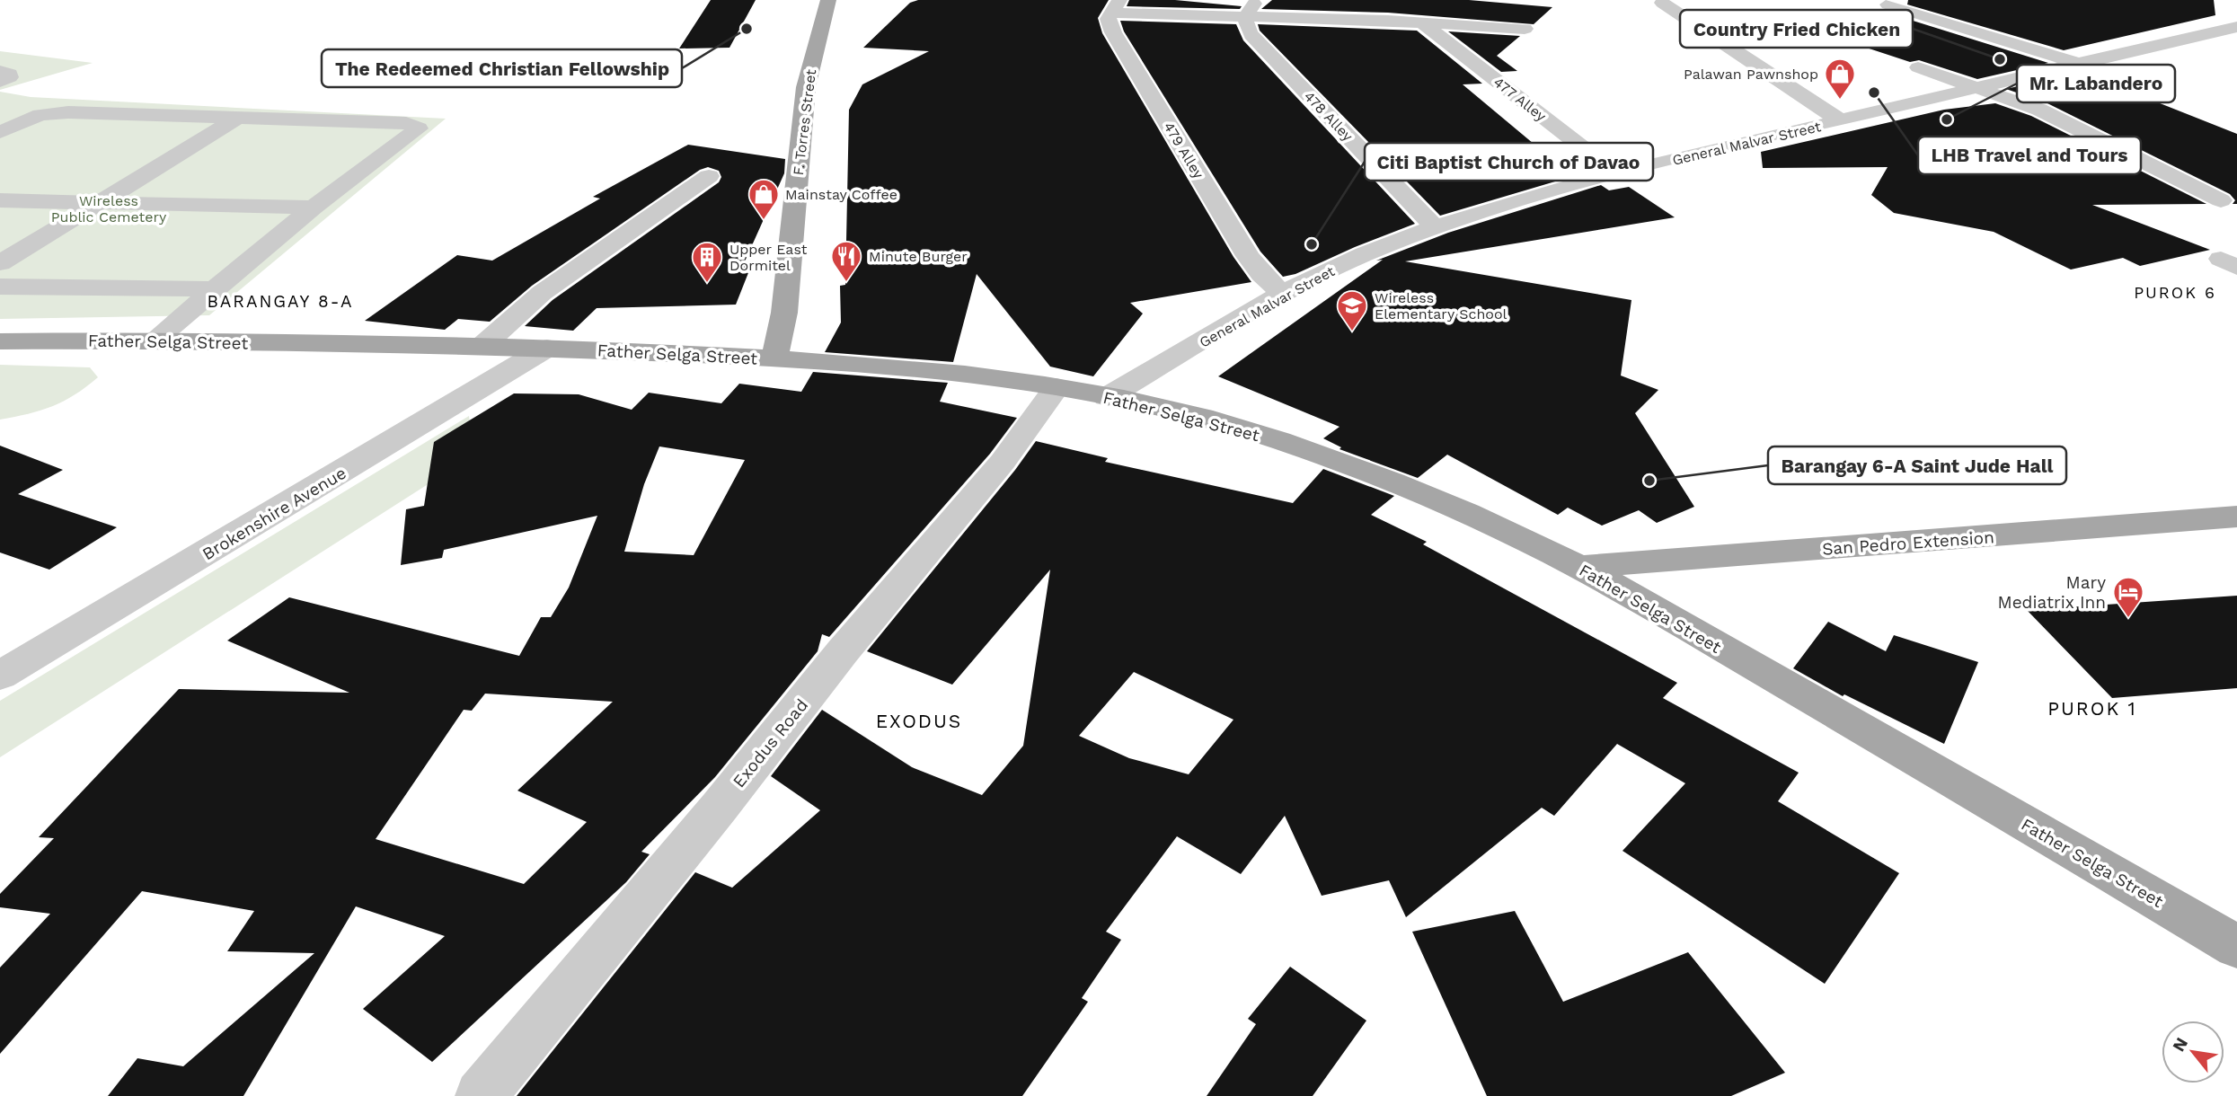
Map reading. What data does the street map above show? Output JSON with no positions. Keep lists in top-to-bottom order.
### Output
{
  "streets": {
    "main road": ["F. Torres Street", "Father Selga Street", "San Pedro Extension"],
    "street": [
      "477 Alley",
      "478 Alley",
      "General Malvar Street",
      "479 Alley",
      "Brokenshire Avenue",
      "Exodus Road"
    ]
  },
  "crossings": [
    ["477 Alley", "General Malvar Street"],
    ["478 Alley", "General Malvar Street"],
    ["F. Torres Street", "Father Selga Street"],
    ["General Malvar Street", "479 Alley"],
    ["General Malvar Street", "Father Selga Street"],
    ["Father Selga Street", "Brokenshire Avenue"],
    ["Father Selga Street", "San Pedro Extension"],
    ["Father Selga Street", "Exodus Road"]
  ],
  "districts": [
    "PUROK 6",
    "BARANGAY 8-A",
    "PUROK 1",
    "EXODUS"
  ],
  "parks": ["Wireless Public Cemetery"],
  "places": {
    "other": [
      "The Redeemed Christian Fellowship",
      "Country Fried Chicken",
      "LHB Travel and Tours",
      "Mr. Labandero",
      "Citi Baptist Church of Davao",
      "Barangay 6-A Saint Jude Hall"
    ],
    "shop": ["Palawan Pawnshop", "Mainstay Coffee"],
    "restaurant": ["Minute Burger"],
    "building": ["Upper East Dormitel"],
    "school or university": ["Wireless Elementary School"],
    "hotel": ["Mary Mediatrix Inn"]
  },
  "north": "top left"
}
